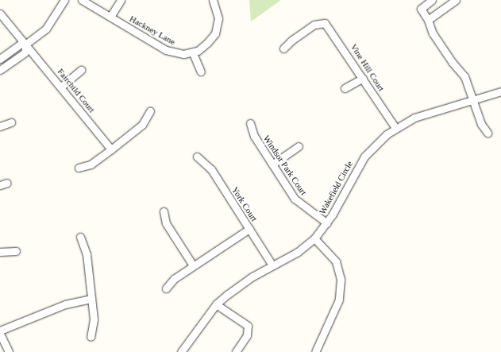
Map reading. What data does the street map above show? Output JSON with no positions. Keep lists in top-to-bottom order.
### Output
{
  "streets": {
    "street": [
      "Hackney Lane",
      "Vine Hill Court",
      "Fairchild Court",
      "Windsor Park Court",
      "Wakefield Circle",
      "York Court"
    ]
  },
  "crossings": [
    ["Vine Hill Court", "Wakefield Circle"],
    ["Windsor Park Court", "Wakefield Circle"],
    ["Wakefield Circle", "York Court"]
  ]
}
